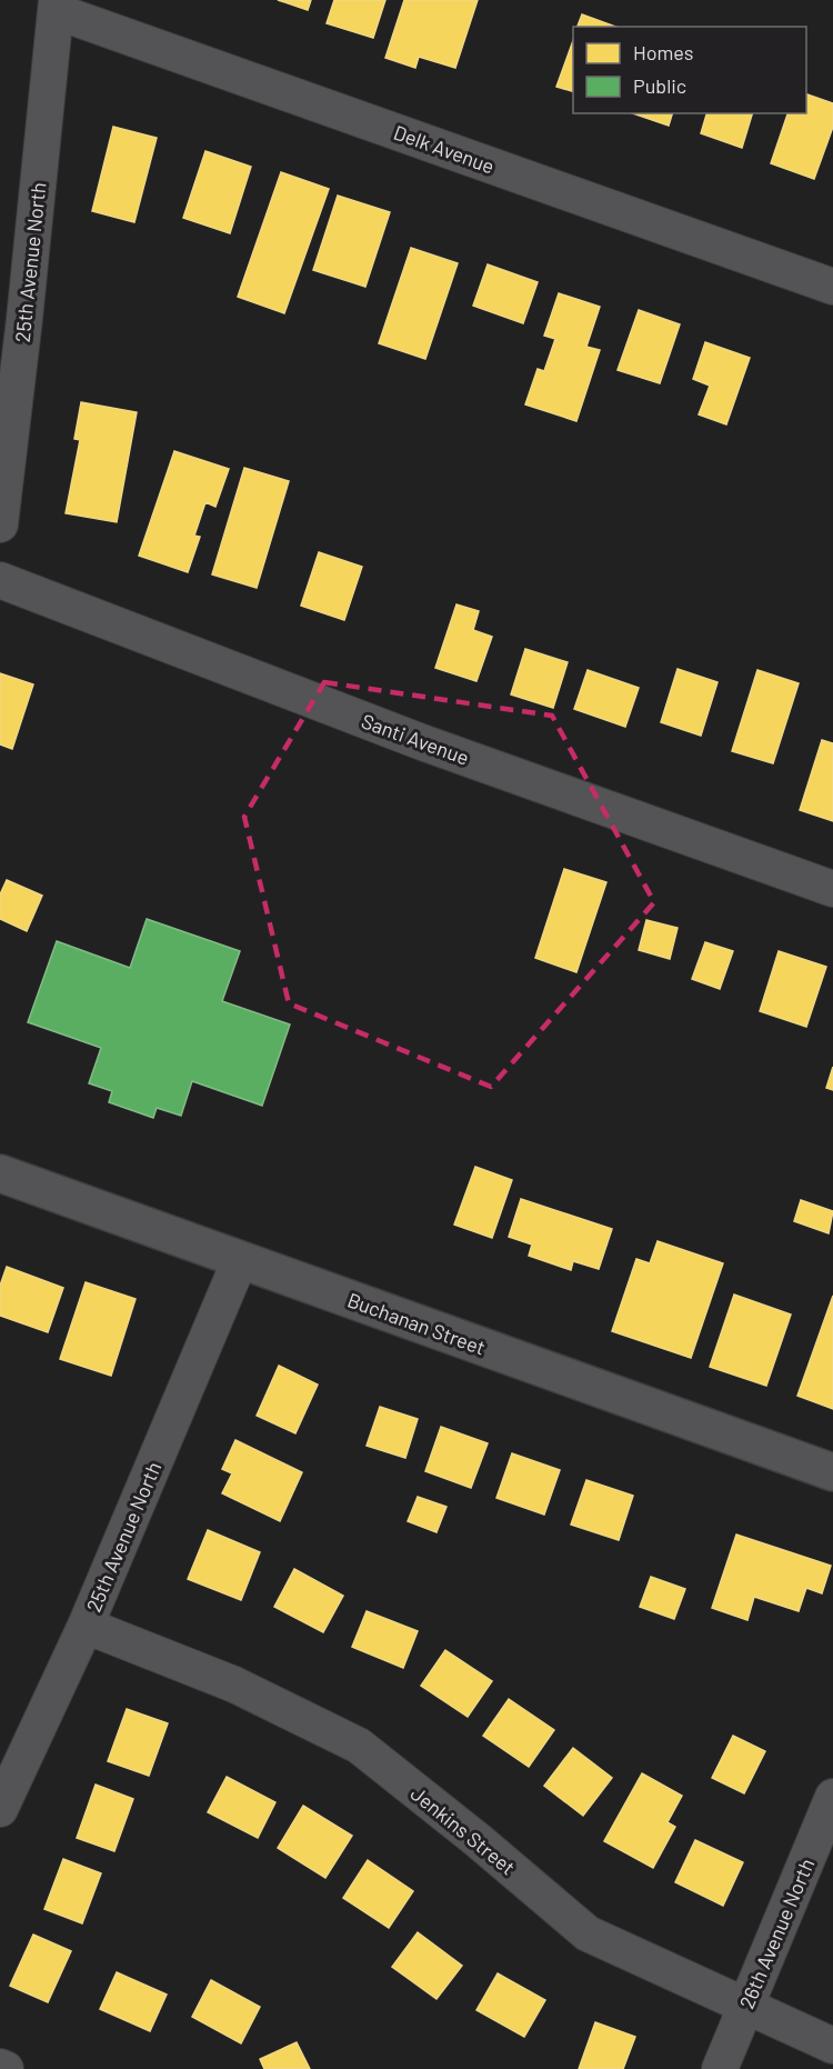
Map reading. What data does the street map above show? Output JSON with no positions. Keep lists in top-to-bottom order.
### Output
{
  "streets": {
    "street": [
      "Delk Avenue",
      "25th Avenue North",
      "Santi Avenue",
      "Buchanan Street",
      "Jenkins Street",
      "26th Avenue North"
    ]
  },
  "crossings": [
    ["Delk Avenue", "25th Avenue North"],
    ["25th Avenue North", "Buchanan Street"],
    ["25th Avenue North", "Jenkins Street"],
    ["Jenkins Street", "26th Avenue North"]
  ],
  "legend": ["Homes", "Public"]
}
